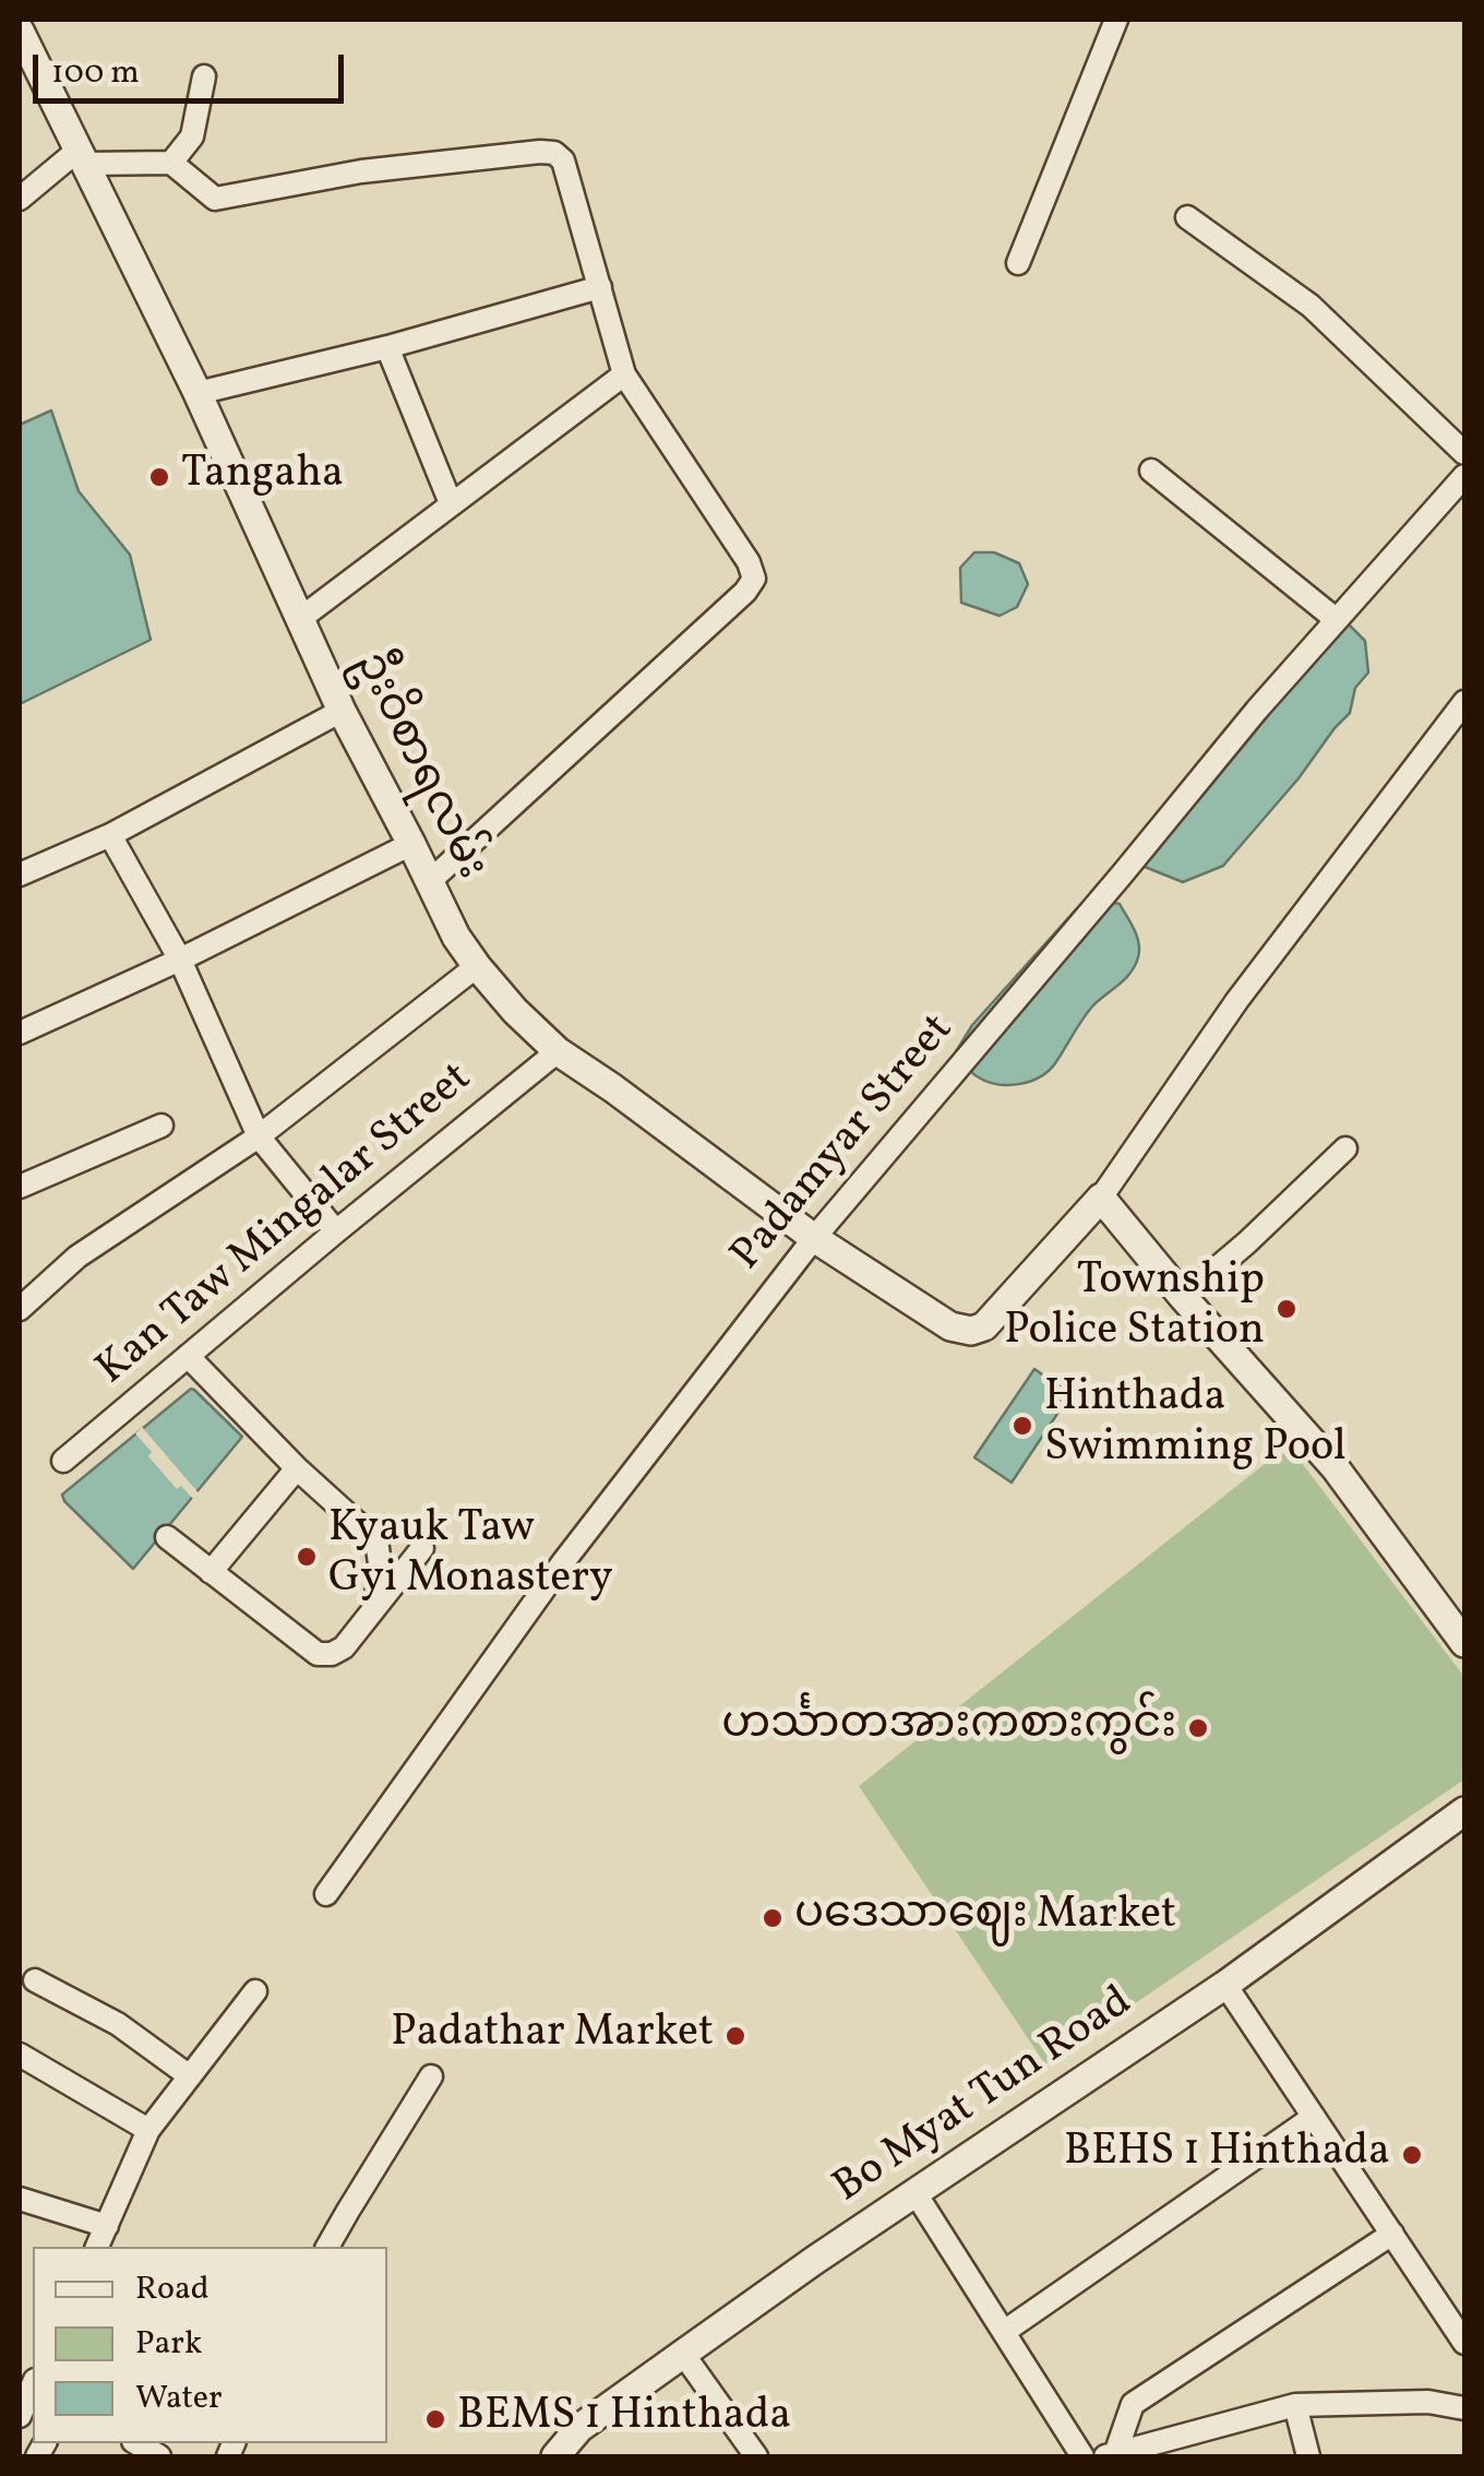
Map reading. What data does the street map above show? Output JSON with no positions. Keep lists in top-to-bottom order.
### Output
{
  "streets": {
    "street": [
      "ဦးဝိစာရလမ်း",
      "Padamyar Street",
      "Kan Taw Mingalar Street",
      "Bo Myat Tun Road"
    ]
  },
  "crossings": [
    ["ဦးဝိစာရလမ်း", "Padamyar Street"],
    ["ဦးဝိစာရလမ်း", "Kan Taw Mingalar Street"]
  ],
  "places": [
    "Tangaha",
    "Township Police Station",
    "Hinthada Swimming Pool",
    "Kyauk Taw Gyi Monastery",
    "ဟင်္သာတအားကစားကွင်း",
    "ပဒေသာဈေး Market",
    "Padathar Market",
    "BEHS 1 Hinthada",
    "BEMS 1 Hinthada"
  ],
  "legend": ["Road", "Park", "Water"],
  "scale_bar": "100 m"
}
